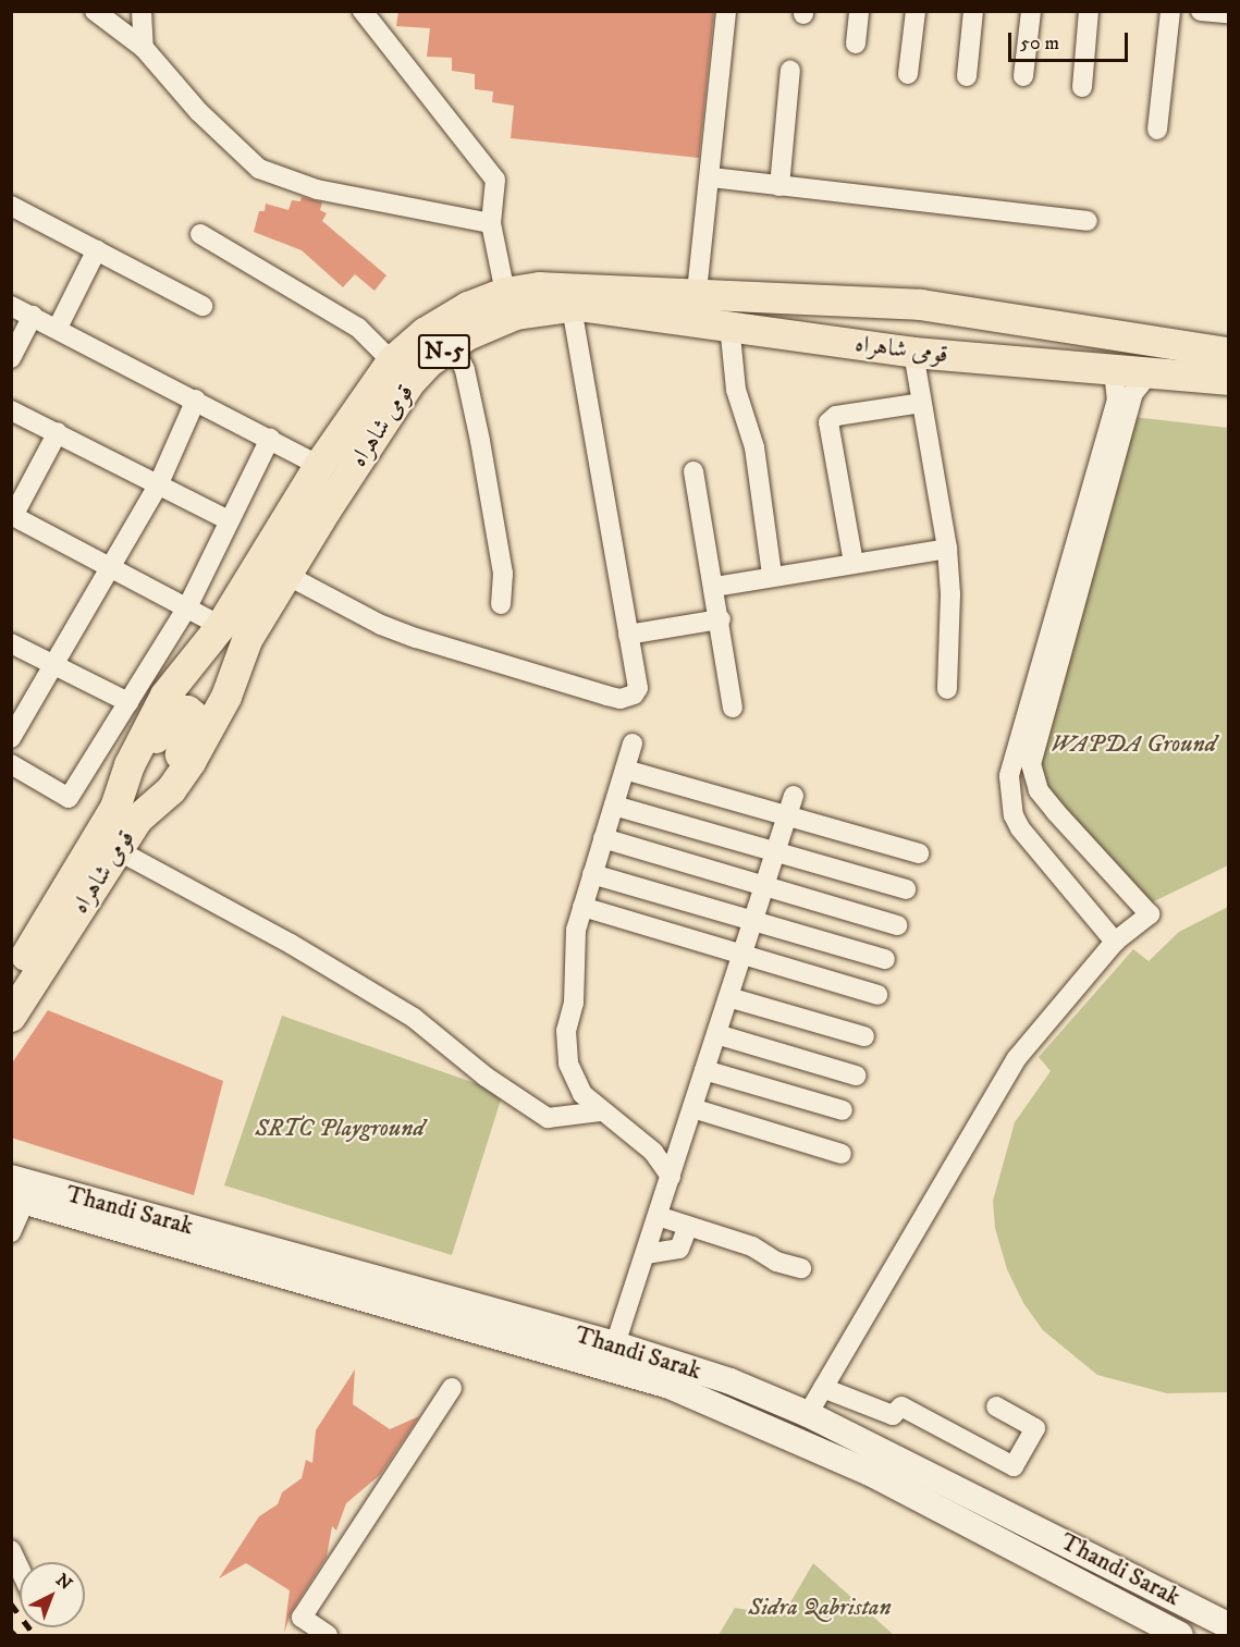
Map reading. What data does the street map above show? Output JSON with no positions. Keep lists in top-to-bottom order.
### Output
{
  "streets": {
    "highway": ["قومی شاہراہ", "N-5"],
    "main road": ["Thandi Sarak"]
  },
  "parks": ["WAPDA Ground", "SRTC Playground", "Sidra Qabristan"],
  "scale_bar": "50 m",
  "north": "top right"
}
